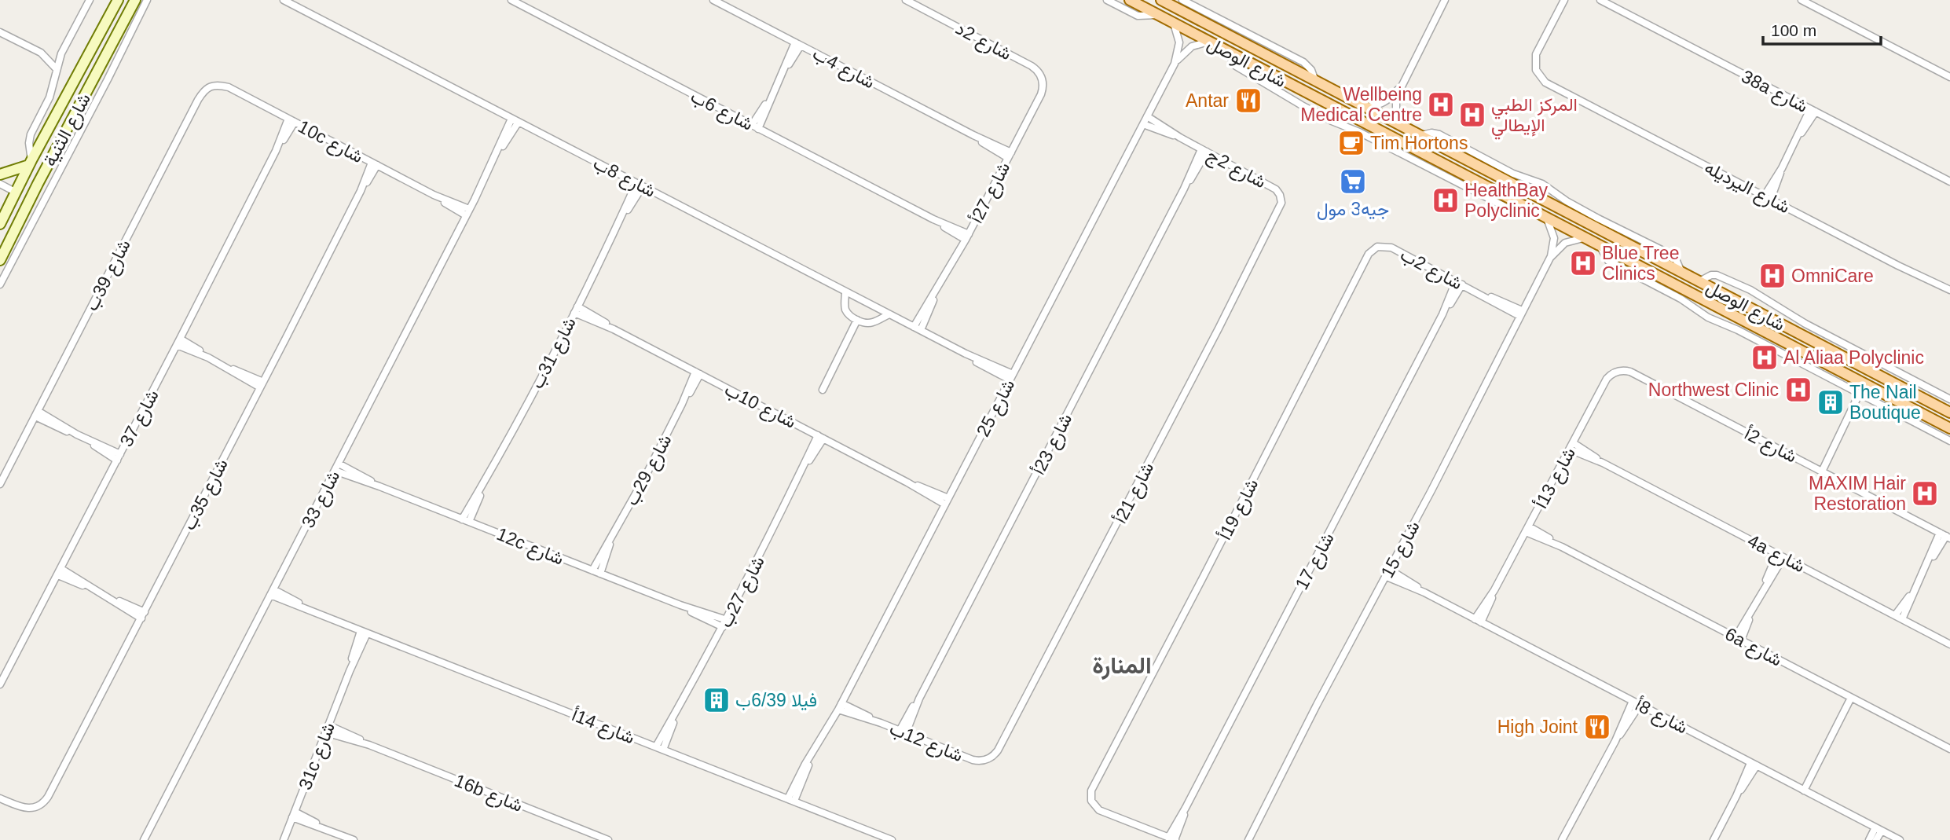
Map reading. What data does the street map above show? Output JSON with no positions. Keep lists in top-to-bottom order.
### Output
{
  "streets": {
    "main road": ["شارع الوصل", "شارع الثنية"],
    "street": [
      "شارع 2د",
      "شارع 4ب",
      "38a شارع",
      "شارع 6ب",
      "10c شارع",
      "شارع 2ج",
      "شارع 8ب",
      "شارع اليرديله",
      "شارع 27أ",
      "شارع 2ب",
      "شارع 39ب",
      "شارع 31ب",
      "شارع 10ب",
      "شارع 25",
      "شارع 37",
      "شارع 23أ",
      "شارع 2أ",
      "شارع 29ب",
      "شارع 13أ",
      "شارع 21أ",
      "شارع 35ب",
      "شارع 33",
      "شارع 19أ",
      "12c شارع",
      "شارع 15",
      "4a شارع",
      "شارع 17",
      "شارع 27ب",
      "6a شارع",
      "شارع 8أ",
      "شارع 14أ",
      "شارع 12ب",
      "31c شارع",
      "16b شارع"
    ]
  },
  "crossings": [
    ["شارع 2د", "شارع 27أ"],
    ["شارع الوصل", "شارع 25"],
    ["شارع الوصل", "شارع 15"],
    ["شارع 4ب", "شارع 27أ"],
    ["شارع 6ب", "شارع 27أ"],
    ["10c شارع", "شارع 39ب"],
    ["10c شارع", "شارع 37"],
    ["10c شارع", "شارع 35ب"],
    ["10c شارع", "شارع 33"],
    ["شارع 2ج", "شارع 25"],
    ["شارع 2ج", "شارع 23أ"],
    ["شارع 2ج", "شارع 21أ"],
    ["شارع 8ب", "شارع 27أ"],
    ["شارع 8ب", "شارع 31ب"],
    ["شارع 8ب", "شارع 25"],
    ["شارع 8ب", "شارع 33"],
    ["شارع 2ب", "شارع 19أ"],
    ["شارع 2ب", "شارع 15"],
    ["شارع 2ب", "شارع 17"],
    ["شارع 31ب", "شارع 10ب"],
    ["شارع 31ب", "12c شارع"],
    ["شارع 10ب", "شارع 25"],
    ["شارع 10ب", "شارع 29ب"],
    ["شارع 10ب", "شارع 27ب"],
    ["شارع 25", "شارع 14أ"],
    ["شارع 25", "شارع 12ب"],
    ["شارع 23أ", "شارع 12ب"],
    ["شارع 2أ", "شارع 13أ"],
    ["شارع 29ب", "12c شارع"],
    ["شارع 13أ", "4a شارع"],
    ["شارع 13أ", "6a شارع"],
    ["شارع 13أ", "شارع 8أ"],
    ["شارع 21أ", "شارع 12ب"],
    ["شارع 33", "12c شارع"],
    ["شارع 33", "شارع 14أ"],
    ["شارع 19أ", "شارع 17"],
    ["12c شارع", "شارع 27ب"],
    ["شارع 15", "شارع 8أ"],
    ["شارع 27ب", "شارع 14أ"],
    ["شارع 14أ", "31c شارع"],
    ["31c شارع", "16b شارع"]
  ],
  "districts": ["المنارة"],
  "places": {
    "restaurant": ["Antar", "High Joint"],
    "hospital": [
      "Wellbeing Medical Centre",
      "المركز الطبي الإيطالي",
      "HealthBay Polyclinic",
      "Blue Tree Clinics",
      "OmniCare",
      "Al Aliaa Polyclinic",
      "Northwest Clinic",
      "MAXIM Hair Restoration"
    ],
    "cafe": ["Tim Hortons"],
    "supermarket": ["جيه3 مول"],
    "building": ["The Nail Boutique", "فيلا 6/39ب"]
  },
  "scale_bar": "100 m"
}
